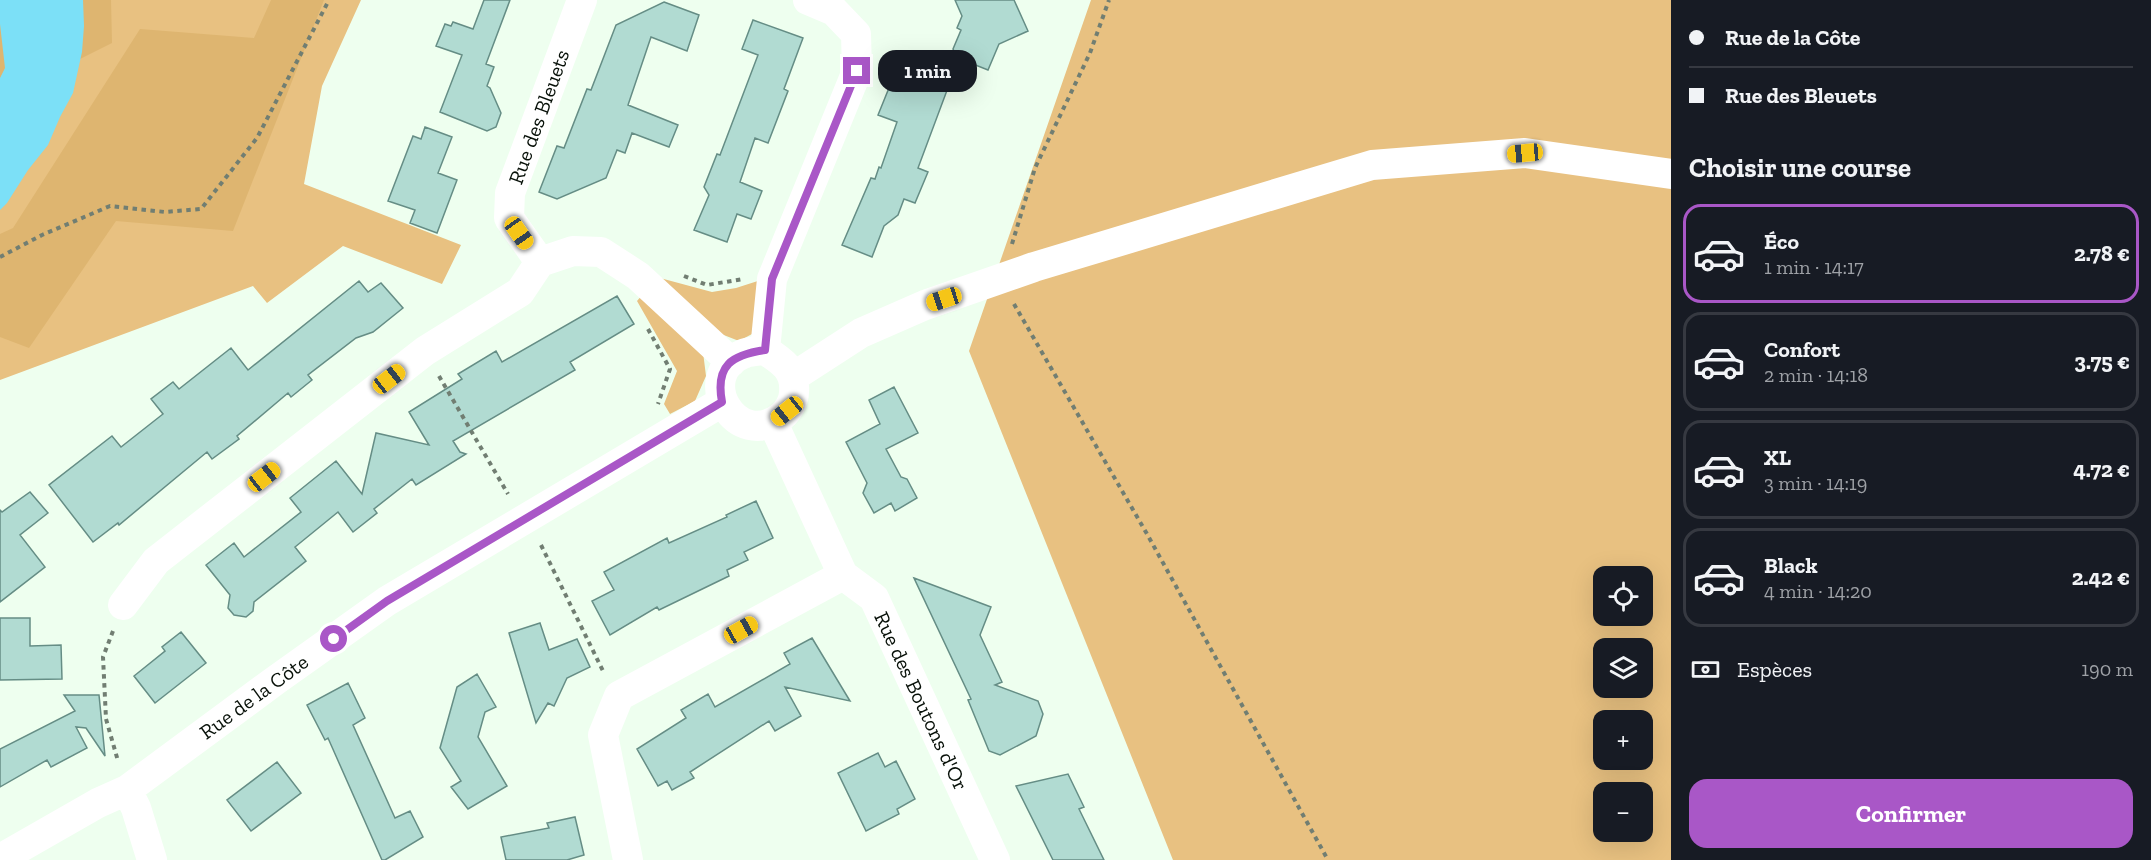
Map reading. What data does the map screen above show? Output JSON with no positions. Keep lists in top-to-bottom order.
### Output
{
  "streets": {
    "street": ["Rue des Bleuets", "Rue de la Côte", "Rue des Boutons d'Or"]
  },
  "crossings": [
    ["Rue de la Côte", "Rue des Boutons d'Or"]
  ],
  "page": {
    "banner": ["Rue de la Côte", "Rue des Bleuets"],
    "bubble": "1 min",
    "heading": "Choisir une course",
    "list": [
      {
        "name": "Éco",
        "note": "1 min · 14:17",
        "value": "2.78 €"
      },
      {
        "name": "Confort",
        "note": "2 min · 14:18",
        "value": "3.75 €"
      },
      {
        "name": "XL",
        "note": "3 min · 14:19",
        "value": "4.72 €"
      },
      {
        "name": "Black",
        "note": "4 min · 14:20",
        "value": "2.42 €"
      }
    ],
    "map_buttons": ["+", "−"],
    "pay": ["Espèces", "190 m"],
    "buttons": "Confirmer"
  }
}
